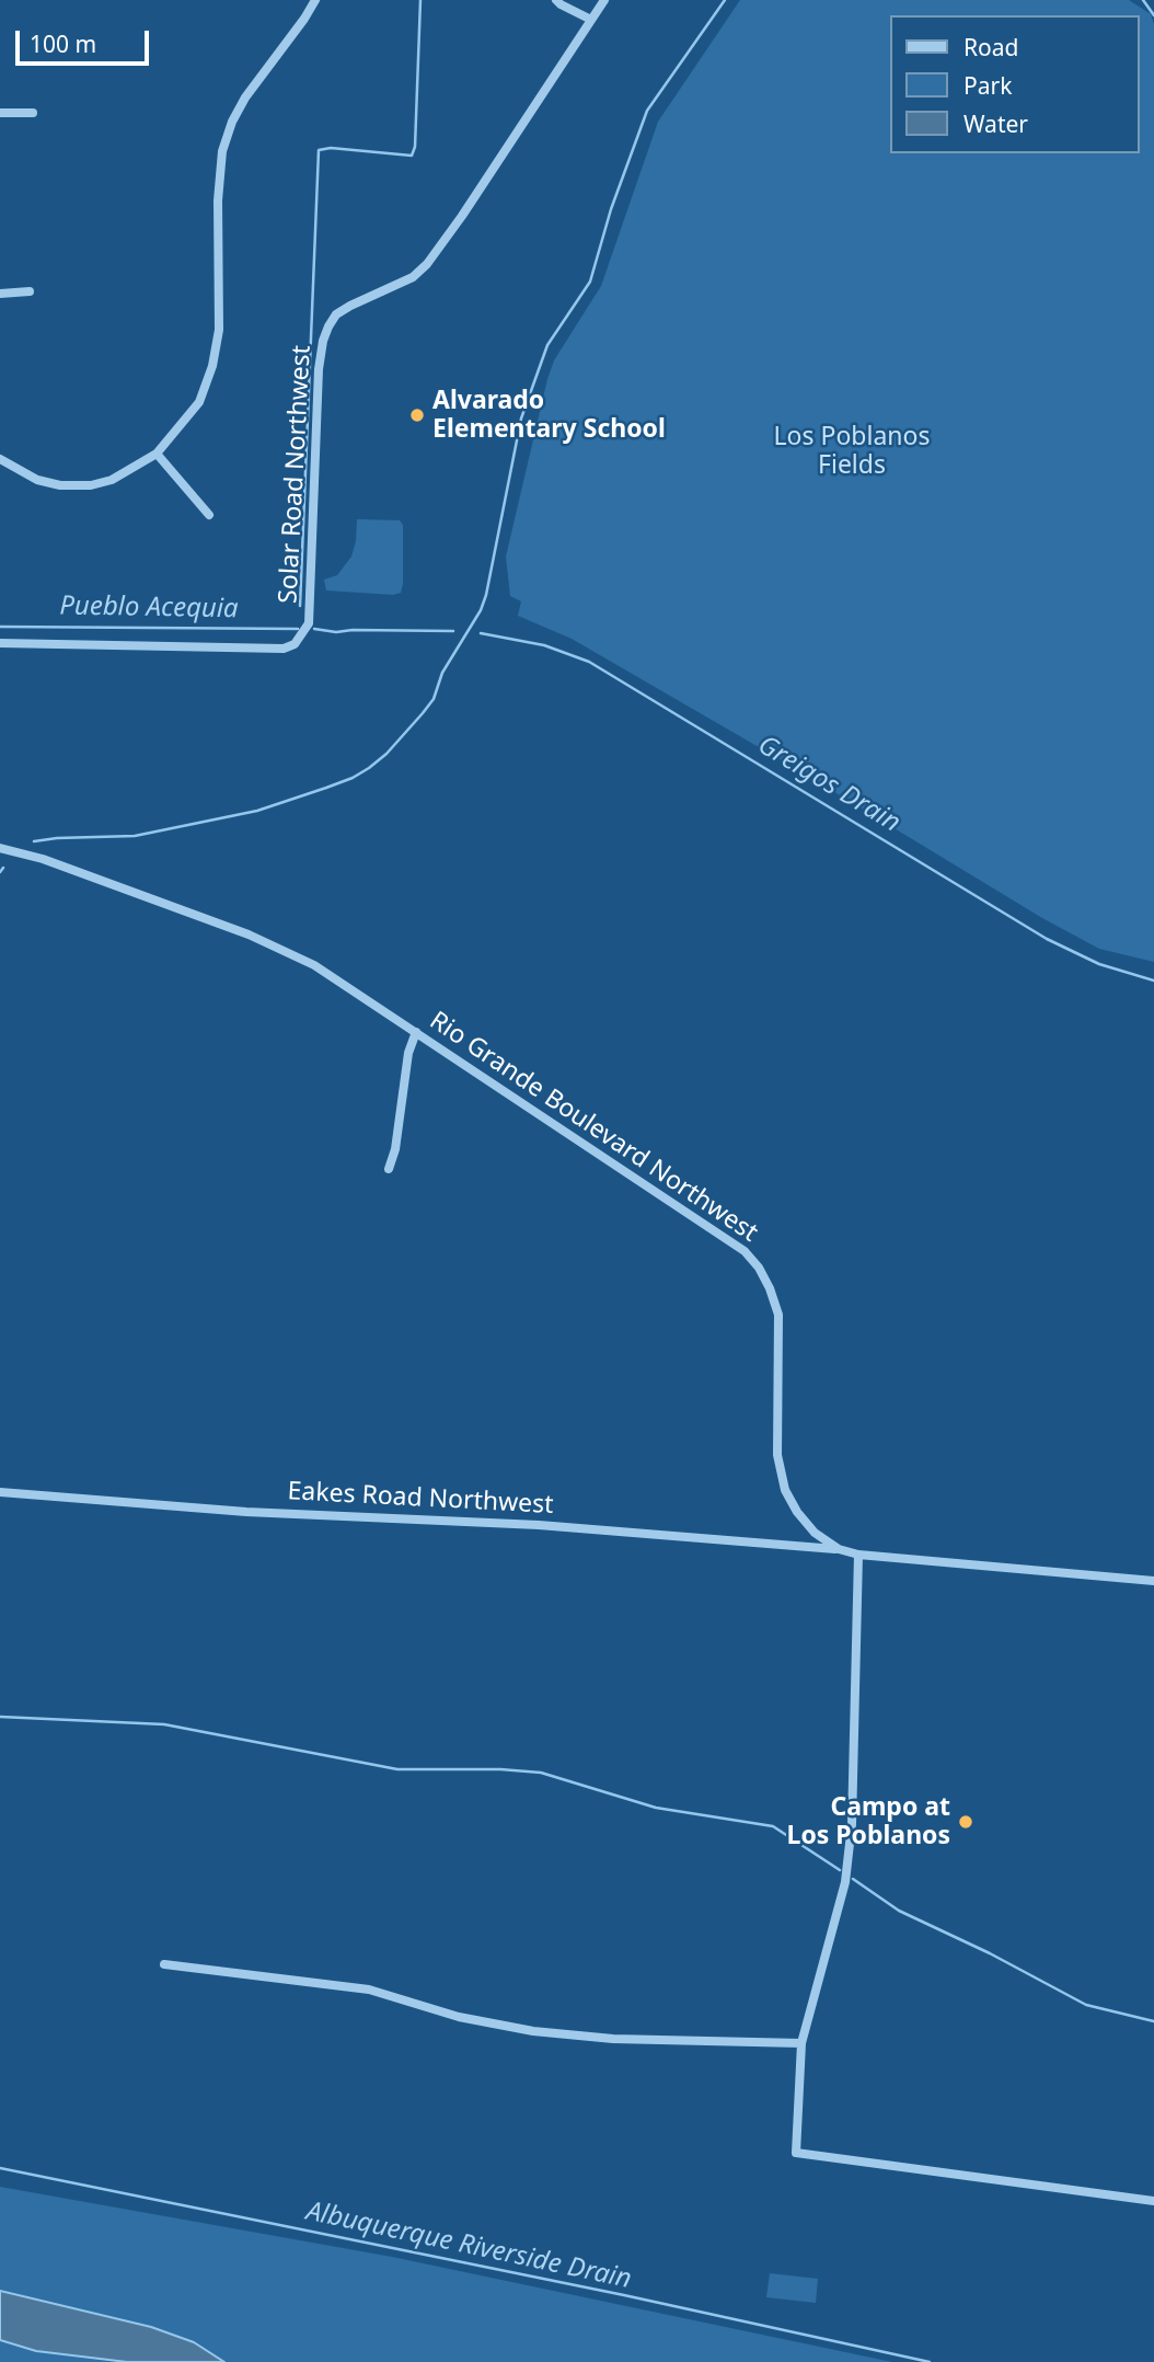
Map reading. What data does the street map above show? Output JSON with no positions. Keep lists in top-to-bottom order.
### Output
{
  "streets": {
    "street": ["Solar Road Northwest", "Rio Grande Boulevard Northwest", "Eakes Road Northwest"]
  },
  "crossings": [
    ["Rio Grande Boulevard Northwest", "Eakes Road Northwest"]
  ],
  "water": ["Pueblo Acequia", "Greigos Drain", "Albuquerque Riverside Drain"],
  "parks": ["Los Poblanos Fields"],
  "places": ["Alvarado Elementary School", "Campo at Los Poblanos"],
  "legend": ["Road", "Park", "Water"],
  "scale_bar": "100 m"
}
